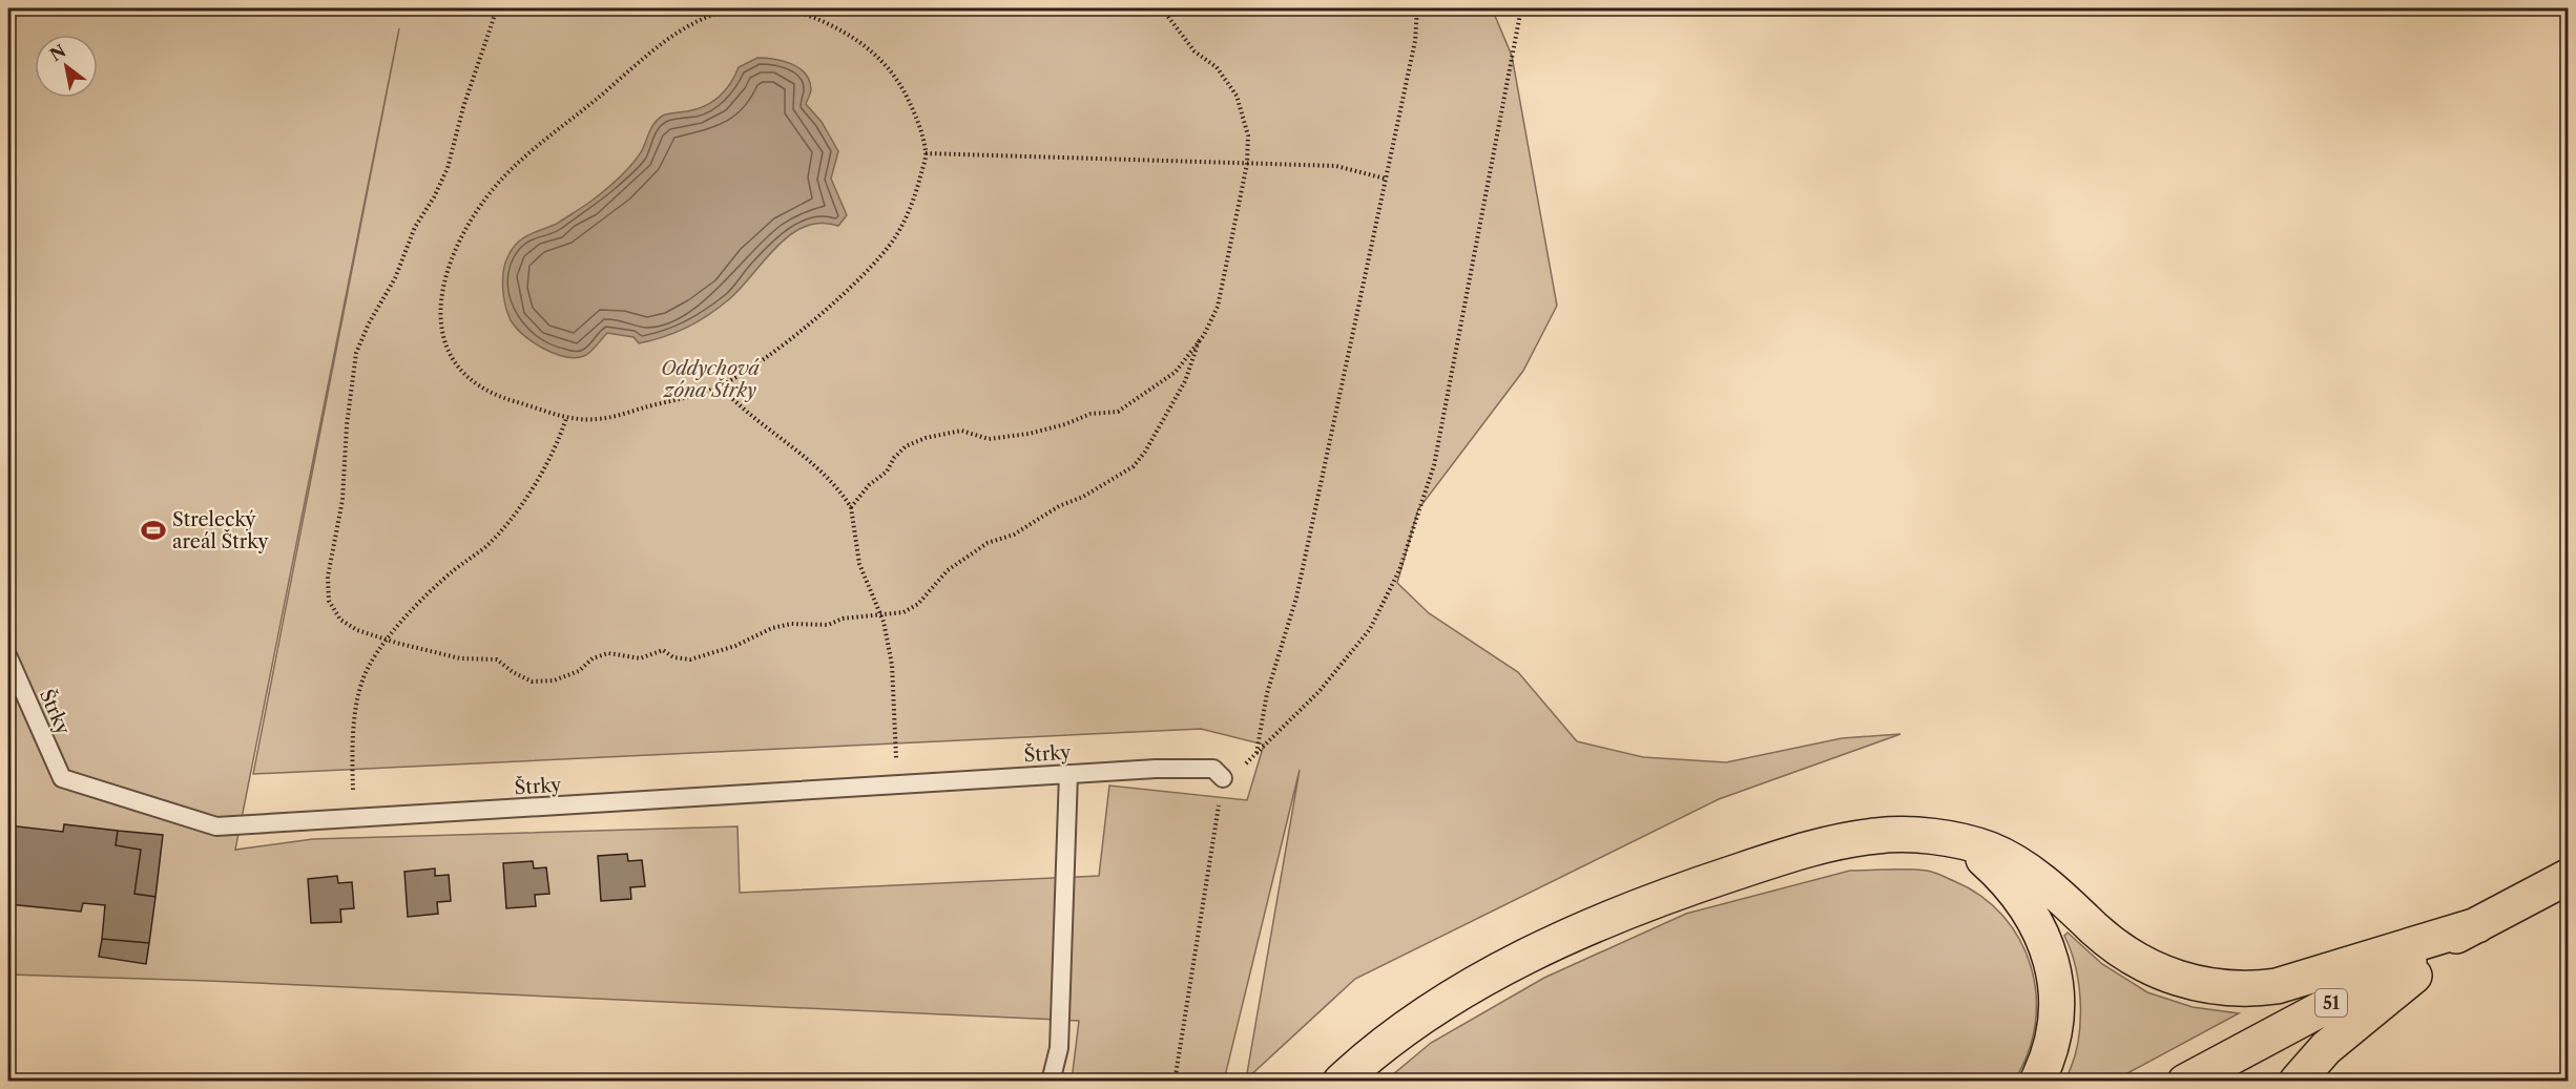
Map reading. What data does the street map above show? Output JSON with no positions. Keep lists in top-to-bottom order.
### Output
{
  "streets": {
    "main road": ["51"],
    "lane": ["Štrky"]
  },
  "parks": ["Oddychová zóna Štrky"],
  "places": {
    "sports": ["Strelecký areál Štrky"]
  },
  "north": "top left"
}
